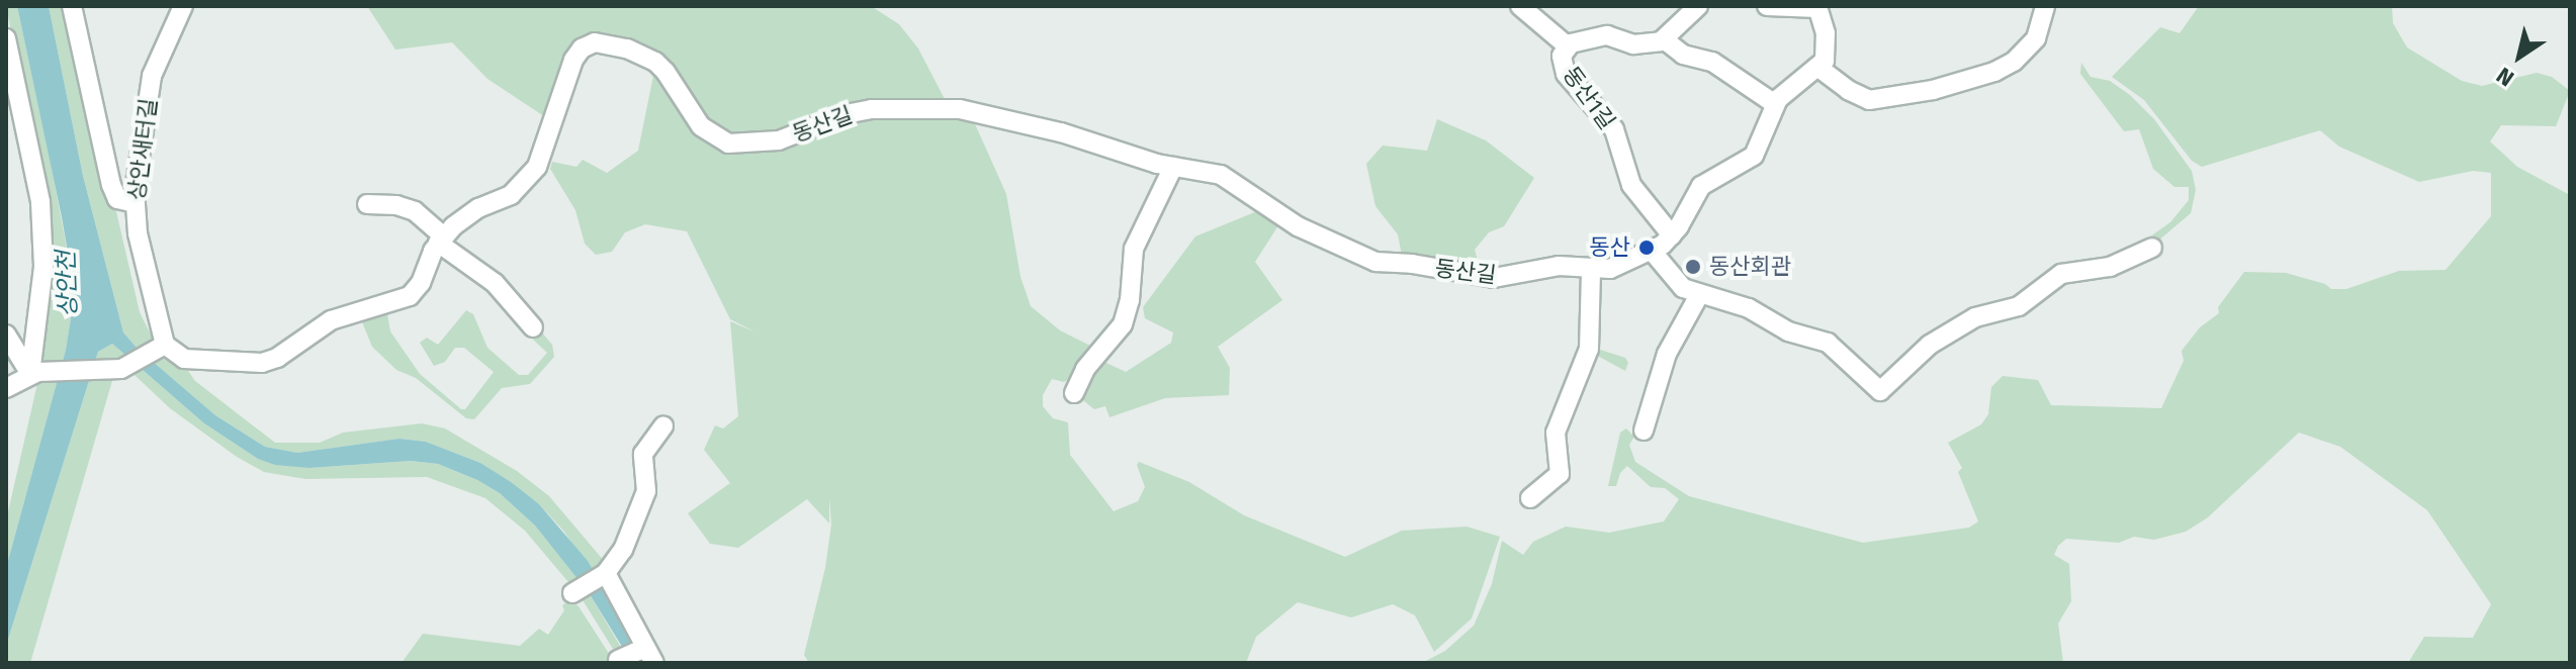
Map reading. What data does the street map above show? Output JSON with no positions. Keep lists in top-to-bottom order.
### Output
{
  "streets": {
    "street": ["동산1길", "동산길", "상안새터길"]
  },
  "crossings": [
    ["동산1길", "동산길"],
    ["동산길", "상안새터길"]
  ],
  "water": ["상안천"],
  "places": ["동산", "동산회관"],
  "north": "bottom left"
}
